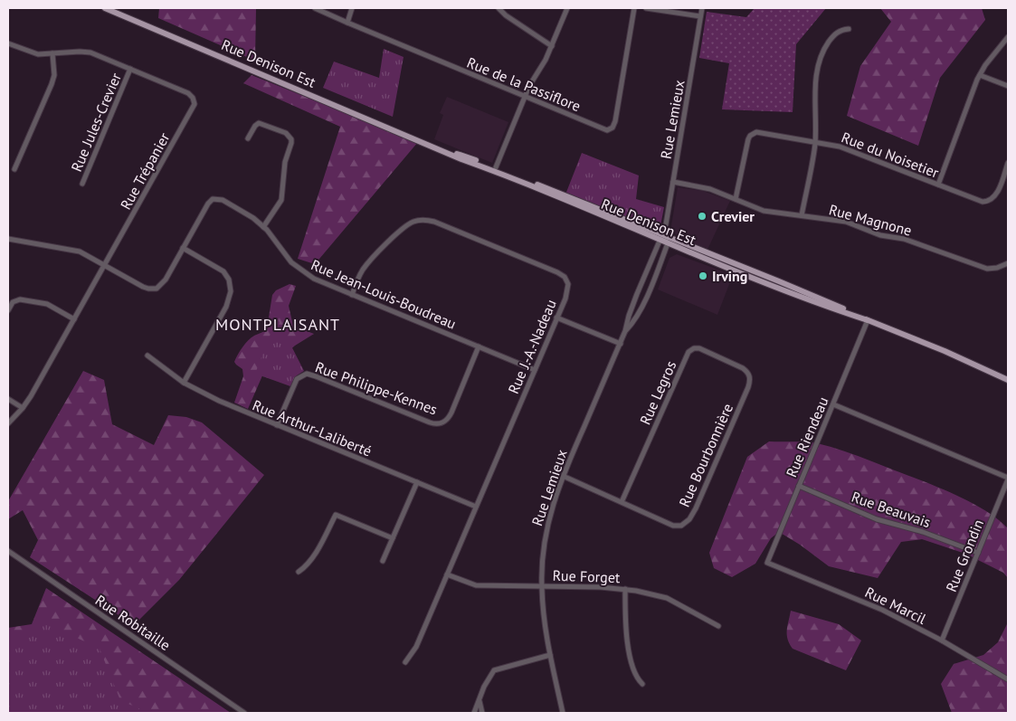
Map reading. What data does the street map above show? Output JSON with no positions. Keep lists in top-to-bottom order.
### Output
{
  "streets": {
    "main road": ["Rue Denison Est"],
    "street": [
      "Rue de la Passiflore",
      "Rue Lemieux",
      "Rue Jules-Crevier",
      "Rue du Noisetier",
      "Rue Trépanier",
      "Rue Magnone",
      "Rue Jean-Louis-Boudreau",
      "Rue J.-A.-Nadeau",
      "Rue Philippe-Kennes",
      "Rue Legros",
      "Rue Arthur-Laliberté",
      "Rue Riendeau",
      "Rue Bourbonnière",
      "Rue Beauvais",
      "Rue Grondin",
      "Rue Forget",
      "Rue Marcil",
      "Rue Robitaille"
    ]
  },
  "crossings": [
    ["Rue Denison Est", "Rue Lemieux"],
    ["Rue Denison Est", "Rue Riendeau"],
    ["Rue Lemieux", "Rue Magnone"],
    ["Rue Lemieux", "Rue Bourbonnière"],
    ["Rue Lemieux", "Rue Forget"],
    ["Rue Jules-Crevier", "Rue Trépanier"],
    ["Rue du Noisetier", "Rue Magnone"],
    ["Rue Trépanier", "Rue Jean-Louis-Boudreau"],
    ["Rue Jean-Louis-Boudreau", "Rue J.-A.-Nadeau"],
    ["Rue Jean-Louis-Boudreau", "Rue Philippe-Kennes"],
    ["Rue J.-A.-Nadeau", "Rue Arthur-Laliberté"],
    ["Rue J.-A.-Nadeau", "Rue Forget"],
    ["Rue Philippe-Kennes", "Rue Arthur-Laliberté"],
    ["Rue Legros", "Rue Bourbonnière"],
    ["Rue Riendeau", "Rue Beauvais"],
    ["Rue Riendeau", "Rue Marcil"],
    ["Rue Beauvais", "Rue Grondin"],
    ["Rue Grondin", "Rue Marcil"]
  ],
  "districts": ["MONTPLAISANT"],
  "places": ["Crevier", "Irving"]
}
